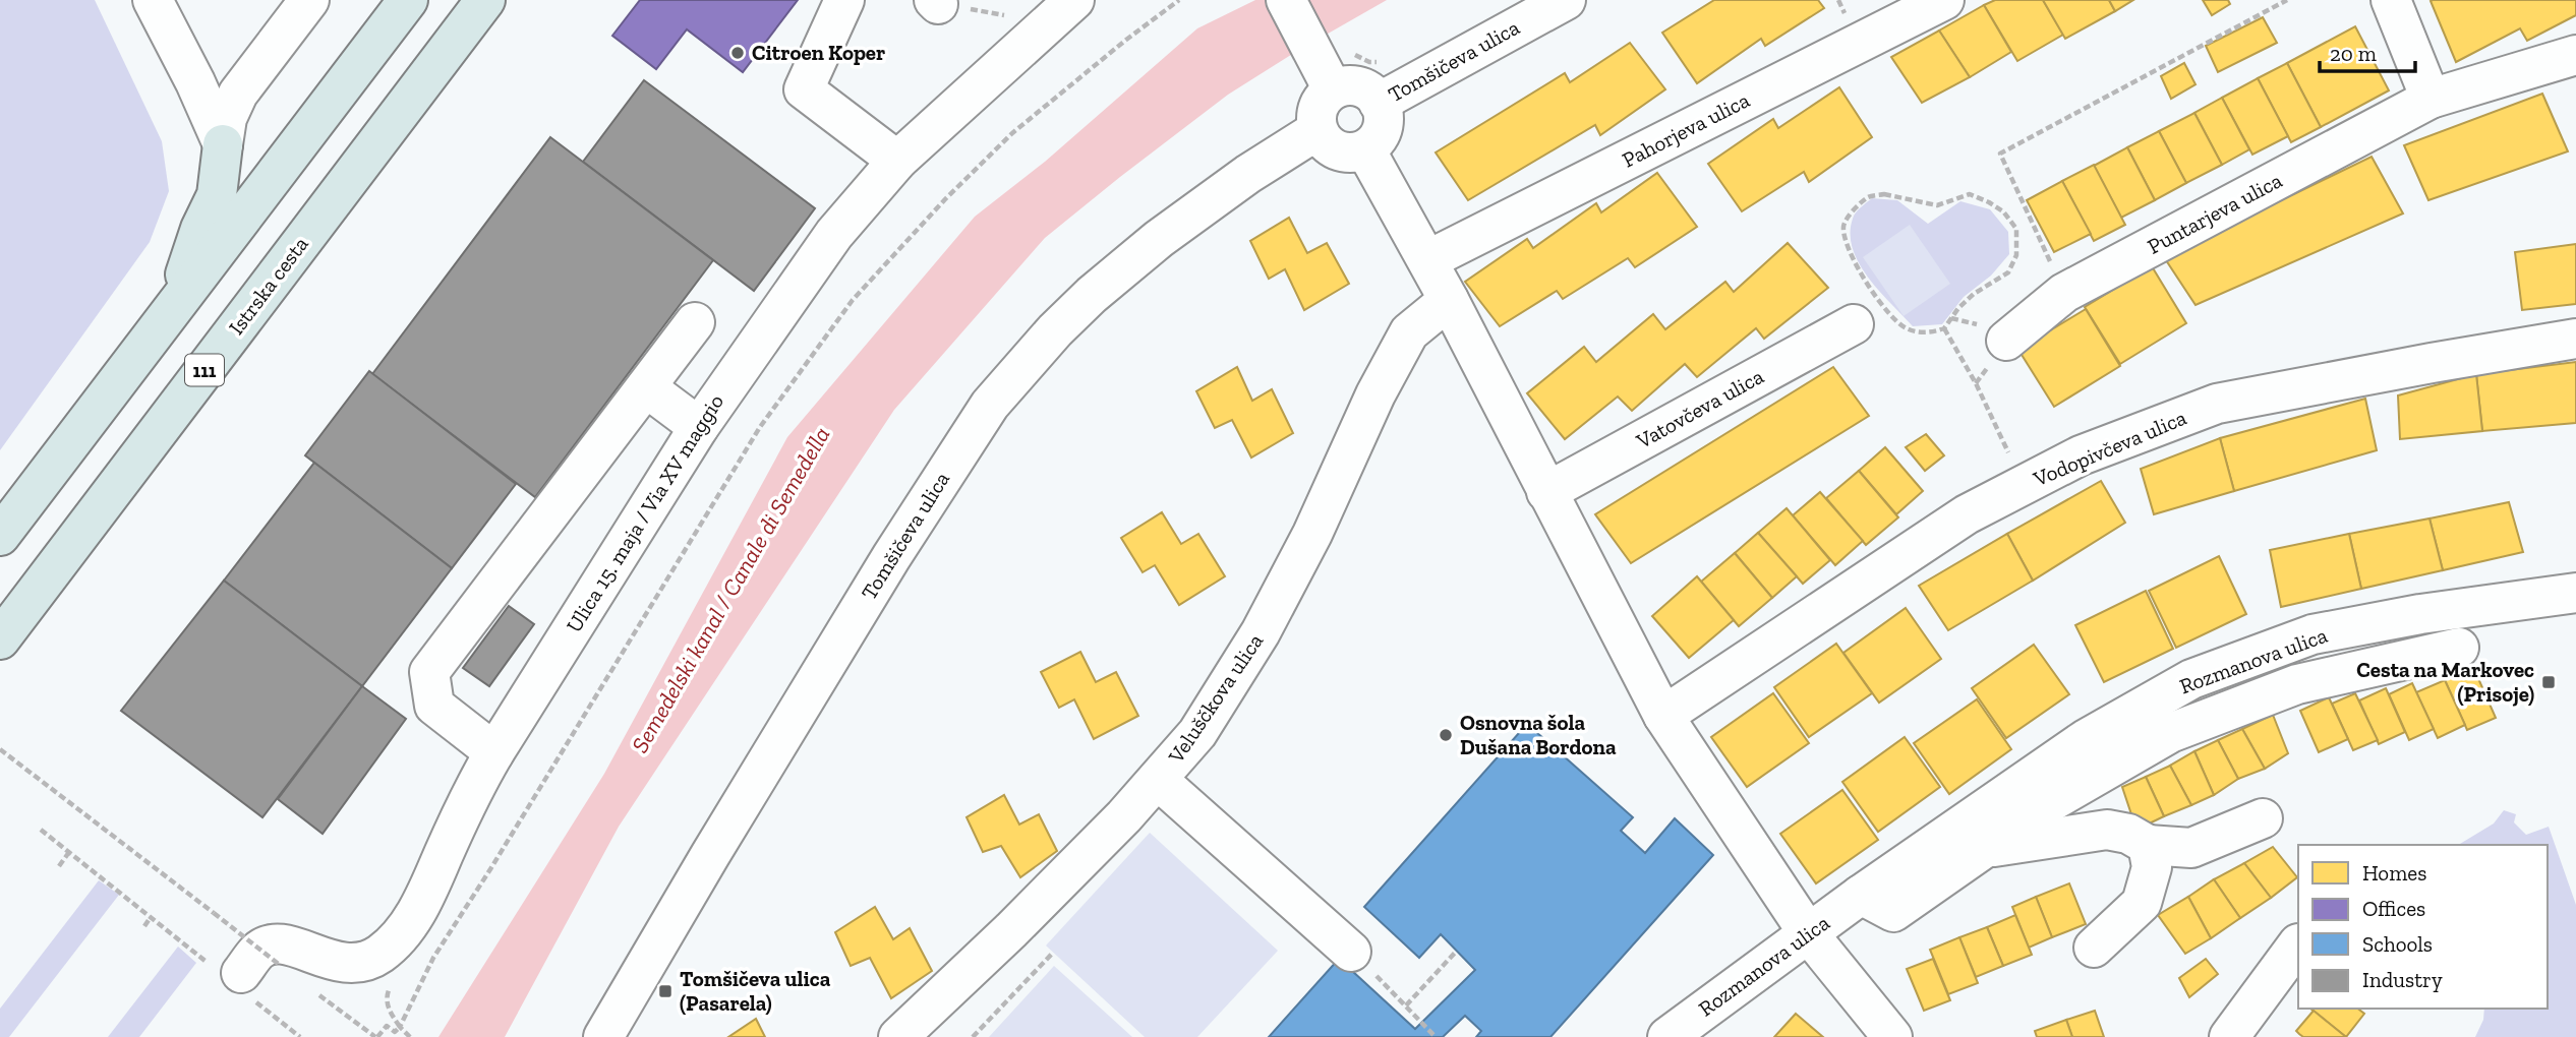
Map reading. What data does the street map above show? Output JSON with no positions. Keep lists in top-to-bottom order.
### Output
{
  "streets": {
    "highway": ["Istrska cesta", "111"],
    "street": [
      "Tomšičeva ulica",
      "Pahorjeva ulica",
      "Puntarjeva ulica",
      "Vatovčeva ulica",
      "Vodopivčeva ulica",
      "Ulica 15. maja / Via XV maggio",
      "Rozmanova ulica",
      "Veluščkova ulica"
    ]
  },
  "water": ["Semedelski kanal / Canale di Semedella"],
  "places": {
    "other": ["Citroen Koper", "Osnovna šola Dušana Bordona"],
    "transit": ["Cesta na Markovec (Prisoje)", "Tomšičeva ulica (Pasarela)"]
  },
  "legend": [
    "Homes",
    "Offices",
    "Schools",
    "Industry"
  ],
  "scale_bar": "20 m"
}
